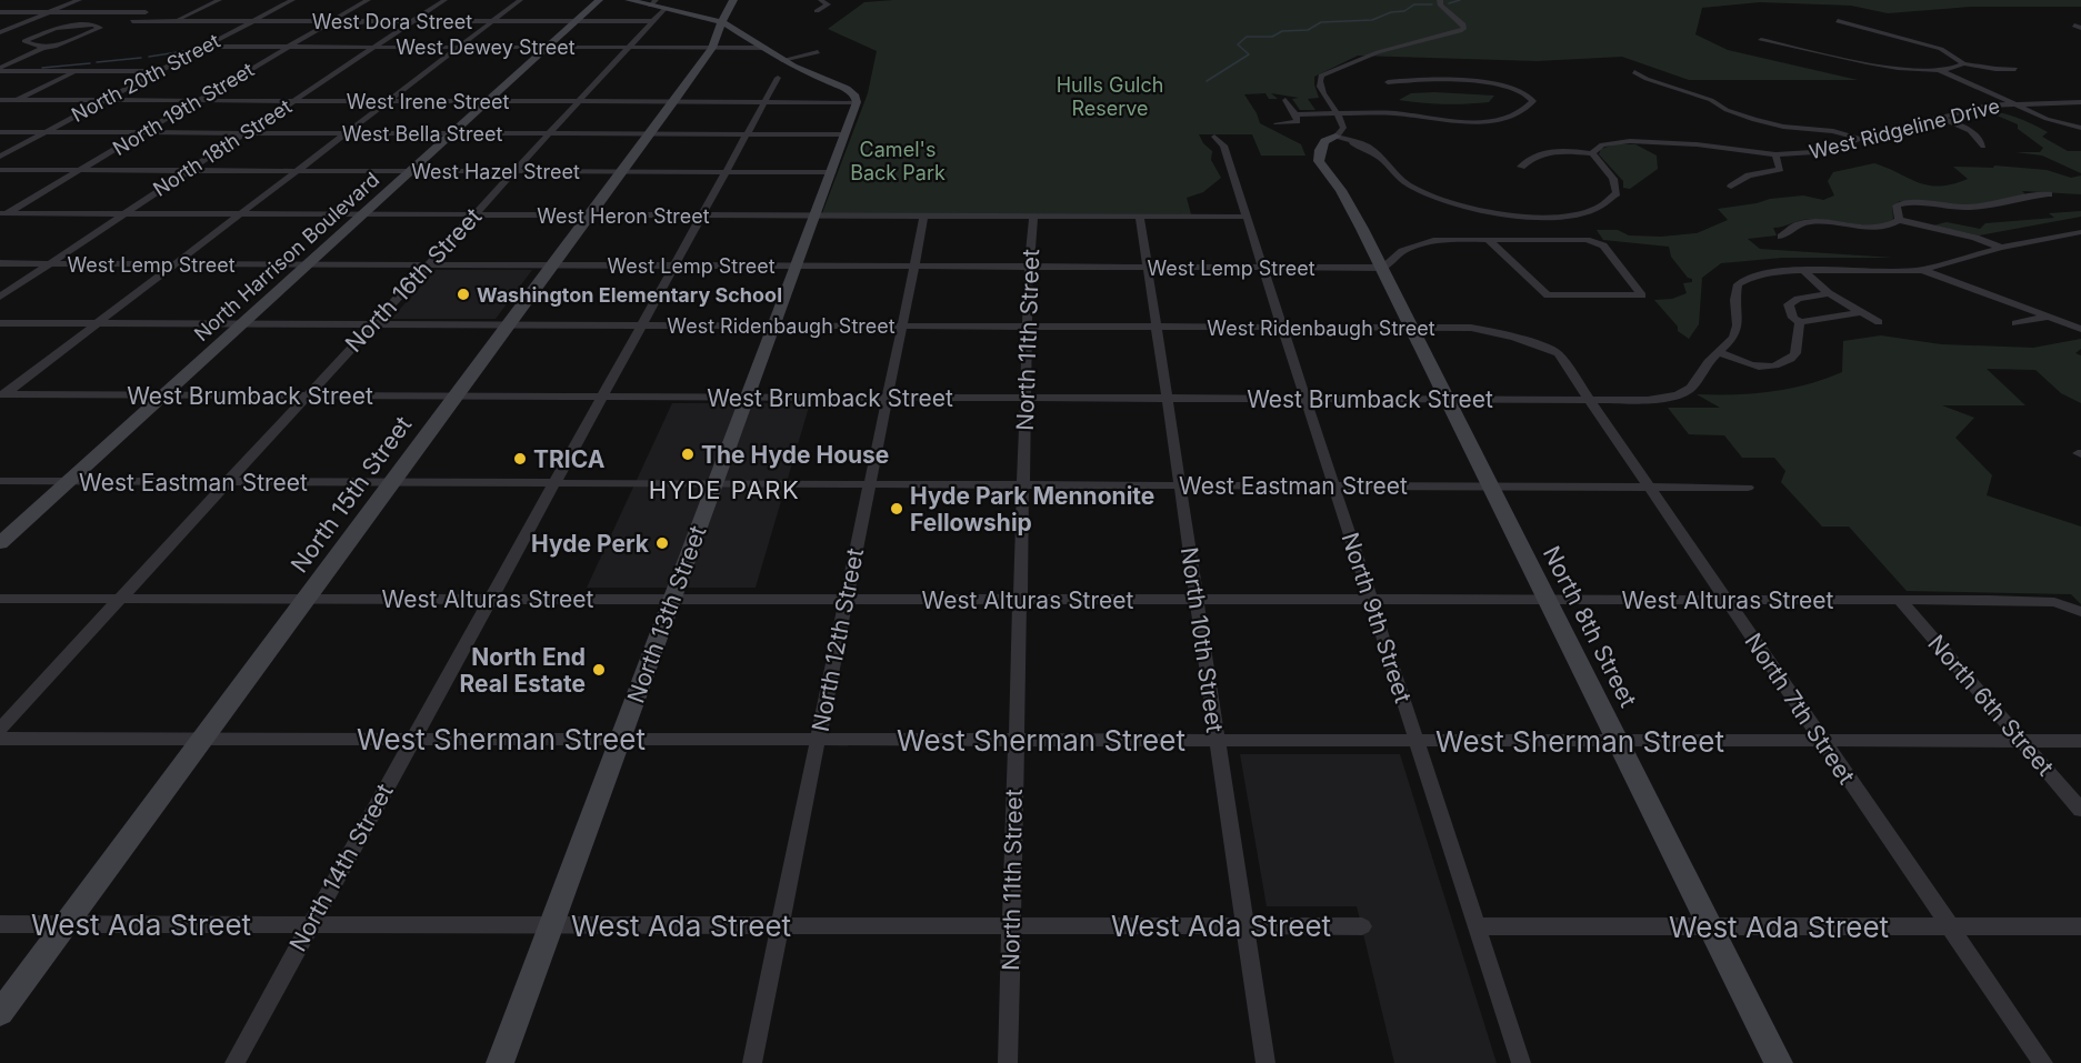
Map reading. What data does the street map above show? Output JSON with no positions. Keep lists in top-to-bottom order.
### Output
{
  "streets": {
    "street": [
      "West Dora Street",
      "West Dewey Street",
      "North 20th Street",
      "West Irene Street",
      "North 19th Street",
      "West Ridgeline Drive",
      "West Bella Street",
      "North 18th Street",
      "West Hazel Street",
      "West Heron Street",
      "North Harrison Boulevard",
      "West Lemp Street",
      "North 16th Street",
      "West Ridenbaugh Street",
      "North 11th Street",
      "West Brumback Street",
      "West Eastman Street",
      "North 15th Street",
      "West Alturas Street",
      "North 13th Street",
      "North 9th Street",
      "North 8th Street",
      "North 12th Street",
      "North 10th Street",
      "North 6th Street",
      "North 7th Street",
      "West Sherman Street",
      "North 14th Street",
      "West Ada Street"
    ]
  },
  "crossings": [
    ["West Dora Street", "North 20th Street"],
    ["West Dora Street", "North 19th Street"],
    ["West Dora Street", "North 18th Street"],
    ["West Dora Street", "North Harrison Boulevard"],
    ["West Dora Street", "North 16th Street"],
    ["West Dewey Street", "North 20th Street"],
    ["West Dewey Street", "North 19th Street"],
    ["West Dewey Street", "North 18th Street"],
    ["West Dewey Street", "North Harrison Boulevard"],
    ["West Dewey Street", "North 16th Street"],
    ["West Dewey Street", "North 15th Street"],
    ["North 20th Street", "West Irene Street"],
    ["North 20th Street", "West Bella Street"],
    ["West Irene Street", "North 19th Street"],
    ["West Irene Street", "North 18th Street"],
    ["West Irene Street", "North Harrison Boulevard"],
    ["West Irene Street", "North 16th Street"],
    ["West Irene Street", "North 15th Street"],
    ["West Irene Street", "North 13th Street"],
    ["West Irene Street", "North 14th Street"],
    ["North 19th Street", "West Bella Street"],
    ["North 19th Street", "West Hazel Street"],
    ["North 19th Street", "West Heron Street"],
    ["West Bella Street", "North 18th Street"],
    ["West Bella Street", "North Harrison Boulevard"],
    ["West Bella Street", "North 16th Street"],
    ["West Bella Street", "North 15th Street"],
    ["West Bella Street", "North 13th Street"],
    ["West Bella Street", "North 14th Street"],
    ["North 18th Street", "West Hazel Street"],
    ["North 18th Street", "West Heron Street"],
    ["North 18th Street", "West Lemp Street"],
    ["West Hazel Street", "North Harrison Boulevard"],
    ["West Hazel Street", "North 16th Street"],
    ["West Hazel Street", "North 15th Street"],
    ["West Hazel Street", "North 13th Street"],
    ["West Hazel Street", "North 14th Street"],
    ["West Heron Street", "North Harrison Boulevard"],
    ["West Heron Street", "North 16th Street"],
    ["West Heron Street", "North 11th Street"],
    ["West Heron Street", "North 15th Street"],
    ["West Heron Street", "North 13th Street"],
    ["West Heron Street", "North 9th Street"],
    ["West Heron Street", "North 12th Street"],
    ["West Heron Street", "North 10th Street"],
    ["West Heron Street", "North 14th Street"],
    ["North Harrison Boulevard", "West Lemp Street"],
    ["North Harrison Boulevard", "West Ridenbaugh Street"],
    ["North Harrison Boulevard", "West Brumback Street"],
    ["North Harrison Boulevard", "West Eastman Street"],
    ["West Lemp Street", "North 16th Street"],
    ["West Lemp Street", "North 11th Street"],
    ["West Lemp Street", "North 15th Street"],
    ["West Lemp Street", "North 13th Street"],
    ["West Lemp Street", "North 9th Street"],
    ["West Lemp Street", "North 8th Street"],
    ["West Lemp Street", "North 12th Street"],
    ["West Lemp Street", "North 10th Street"],
    ["West Lemp Street", "North 14th Street"],
    ["North 16th Street", "West Ridenbaugh Street"],
    ["North 16th Street", "West Brumback Street"],
    ["North 16th Street", "West Eastman Street"],
    ["North 16th Street", "West Alturas Street"],
    ["West Ridenbaugh Street", "North 11th Street"],
    ["West Ridenbaugh Street", "North 15th Street"],
    ["West Ridenbaugh Street", "North 13th Street"],
    ["West Ridenbaugh Street", "North 9th Street"],
    ["West Ridenbaugh Street", "North 8th Street"],
    ["West Ridenbaugh Street", "North 12th Street"],
    ["West Ridenbaugh Street", "North 10th Street"],
    ["West Ridenbaugh Street", "North 7th Street"],
    ["West Ridenbaugh Street", "North 14th Street"],
    ["North 11th Street", "West Brumback Street"],
    ["North 11th Street", "West Eastman Street"],
    ["North 11th Street", "West Alturas Street"],
    ["North 11th Street", "West Sherman Street"],
    ["North 11th Street", "West Ada Street"],
    ["West Brumback Street", "North 15th Street"],
    ["West Brumback Street", "North 13th Street"],
    ["West Brumback Street", "North 9th Street"],
    ["West Brumback Street", "North 8th Street"],
    ["West Brumback Street", "North 12th Street"],
    ["West Brumback Street", "North 10th Street"],
    ["West Brumback Street", "North 7th Street"],
    ["West Brumback Street", "North 14th Street"],
    ["West Eastman Street", "North 15th Street"],
    ["West Eastman Street", "North 13th Street"],
    ["West Eastman Street", "North 9th Street"],
    ["West Eastman Street", "North 8th Street"],
    ["West Eastman Street", "North 12th Street"],
    ["West Eastman Street", "North 10th Street"],
    ["West Eastman Street", "North 7th Street"],
    ["West Eastman Street", "North 14th Street"],
    ["North 15th Street", "West Alturas Street"],
    ["North 15th Street", "West Sherman Street"],
    ["North 15th Street", "West Ada Street"],
    ["West Alturas Street", "North 13th Street"],
    ["West Alturas Street", "North 9th Street"],
    ["West Alturas Street", "North 8th Street"],
    ["West Alturas Street", "North 12th Street"],
    ["West Alturas Street", "North 10th Street"],
    ["West Alturas Street", "North 6th Street"],
    ["West Alturas Street", "North 7th Street"],
    ["West Alturas Street", "North 14th Street"],
    ["North 13th Street", "West Sherman Street"],
    ["North 13th Street", "West Ada Street"],
    ["North 9th Street", "West Sherman Street"],
    ["North 9th Street", "West Ada Street"],
    ["North 8th Street", "West Sherman Street"],
    ["North 8th Street", "West Ada Street"],
    ["North 12th Street", "West Sherman Street"],
    ["North 12th Street", "West Ada Street"],
    ["North 10th Street", "West Sherman Street"],
    ["North 10th Street", "West Ada Street"],
    ["North 6th Street", "West Sherman Street"],
    ["North 7th Street", "West Sherman Street"],
    ["North 7th Street", "West Ada Street"],
    ["West Sherman Street", "North 14th Street"],
    ["North 14th Street", "West Ada Street"]
  ],
  "districts": ["HYDE PARK"],
  "parks": ["Hulls Gulch Reserve", "Camel's Back Park"],
  "places": [
    "Washington Elementary School",
    "The Hyde House",
    "TRICA",
    "Hyde Park Mennonite Fellowship",
    "Hyde Perk",
    "North End Real Estate"
  ]
}
